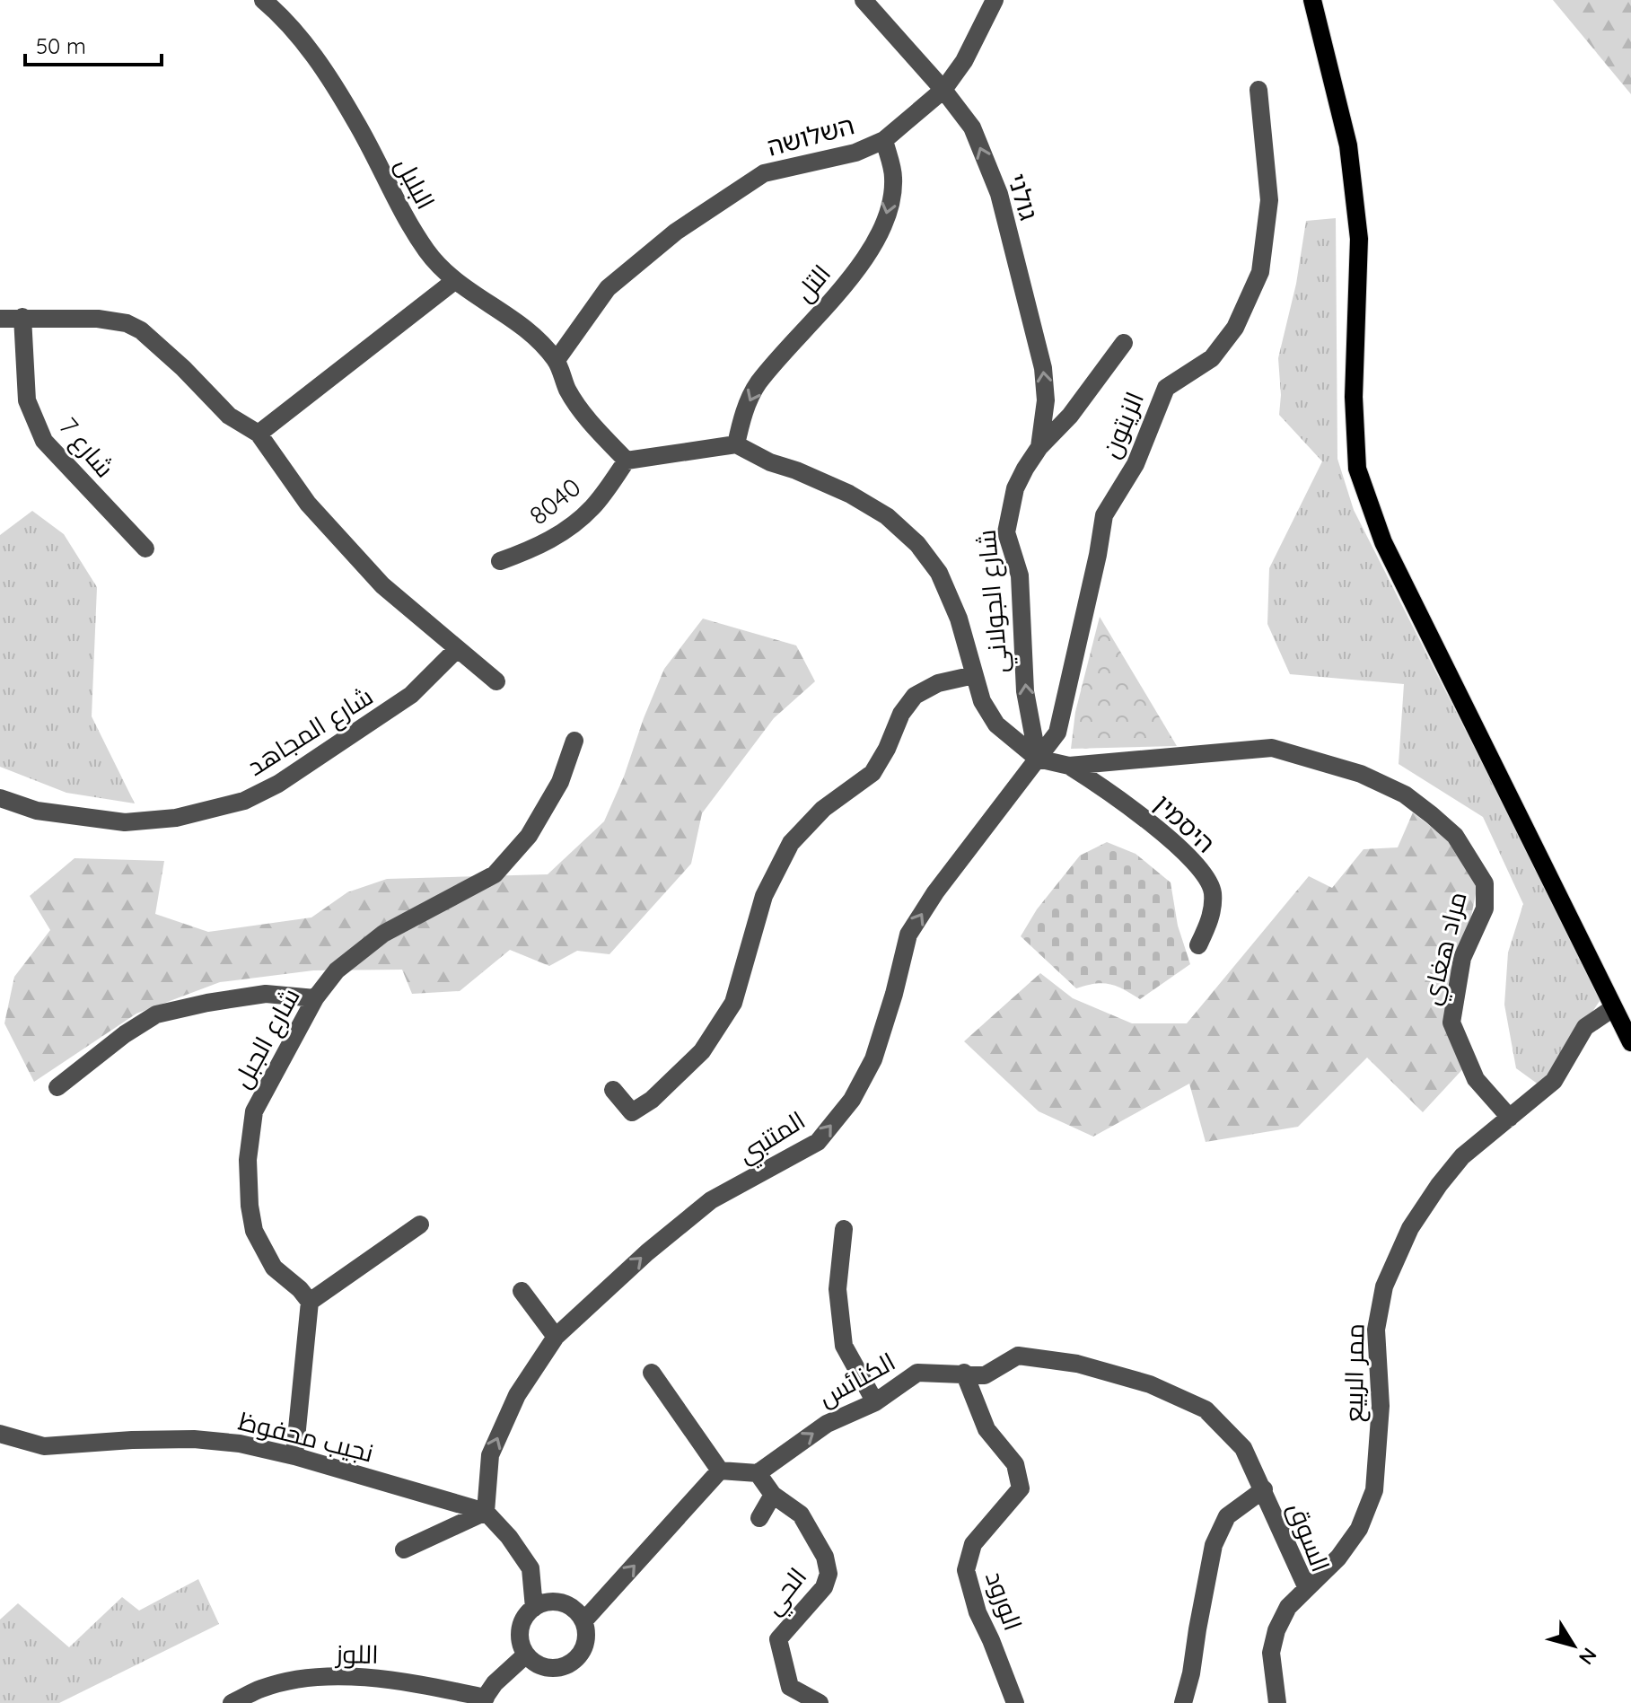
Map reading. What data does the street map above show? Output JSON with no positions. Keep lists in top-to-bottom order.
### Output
{
  "streets": {
    "street": [
      "השלושה",
      "البلبل",
      "גולני",
      "التل",
      "الزيتون",
      "شارع 7",
      "8040",
      "شارع الجولاني",
      "شارع المجاهد",
      "היסמין",
      "مراد هغاي",
      "شارع الجبل",
      "المتنبي",
      "ممر الربيع",
      "الكنائس",
      "نجيب محفوظ",
      "السوق",
      "الحي",
      "الورود",
      "اللوز"
    ]
  },
  "crossings": [
    ["השלושה", "البلبل"],
    ["השלושה", "גולני"],
    ["השלושה", "التل"],
    ["גולני", "شارع الجولاني"],
    ["الزيتون", "شارع الجولاني"],
    ["الزيتون", "مراد هغاي"],
    ["الزيتون", "المتنبي"],
    ["شارع الجولاني", "مراد هغاي"],
    ["شارع الجولاني", "المتنبي"],
    ["היסמין", "مراد هغاي"],
    ["مراد هغاي", "المتنبي"],
    ["مراد هغاي", "ممر الربيع"],
    ["المتنبي", "نجيب محفوظ"],
    ["ممر الربيع", "السوق"],
    ["الكنائس", "السوق"],
    ["الكنائس", "الحي"],
    ["الكنائس", "الورود"]
  ],
  "one_way": [
    "גולני",
    "التل",
    "شارع الجولاني",
    "المتنبي"
  ],
  "scale_bar": "50 m",
  "north": "bottom right"
}
